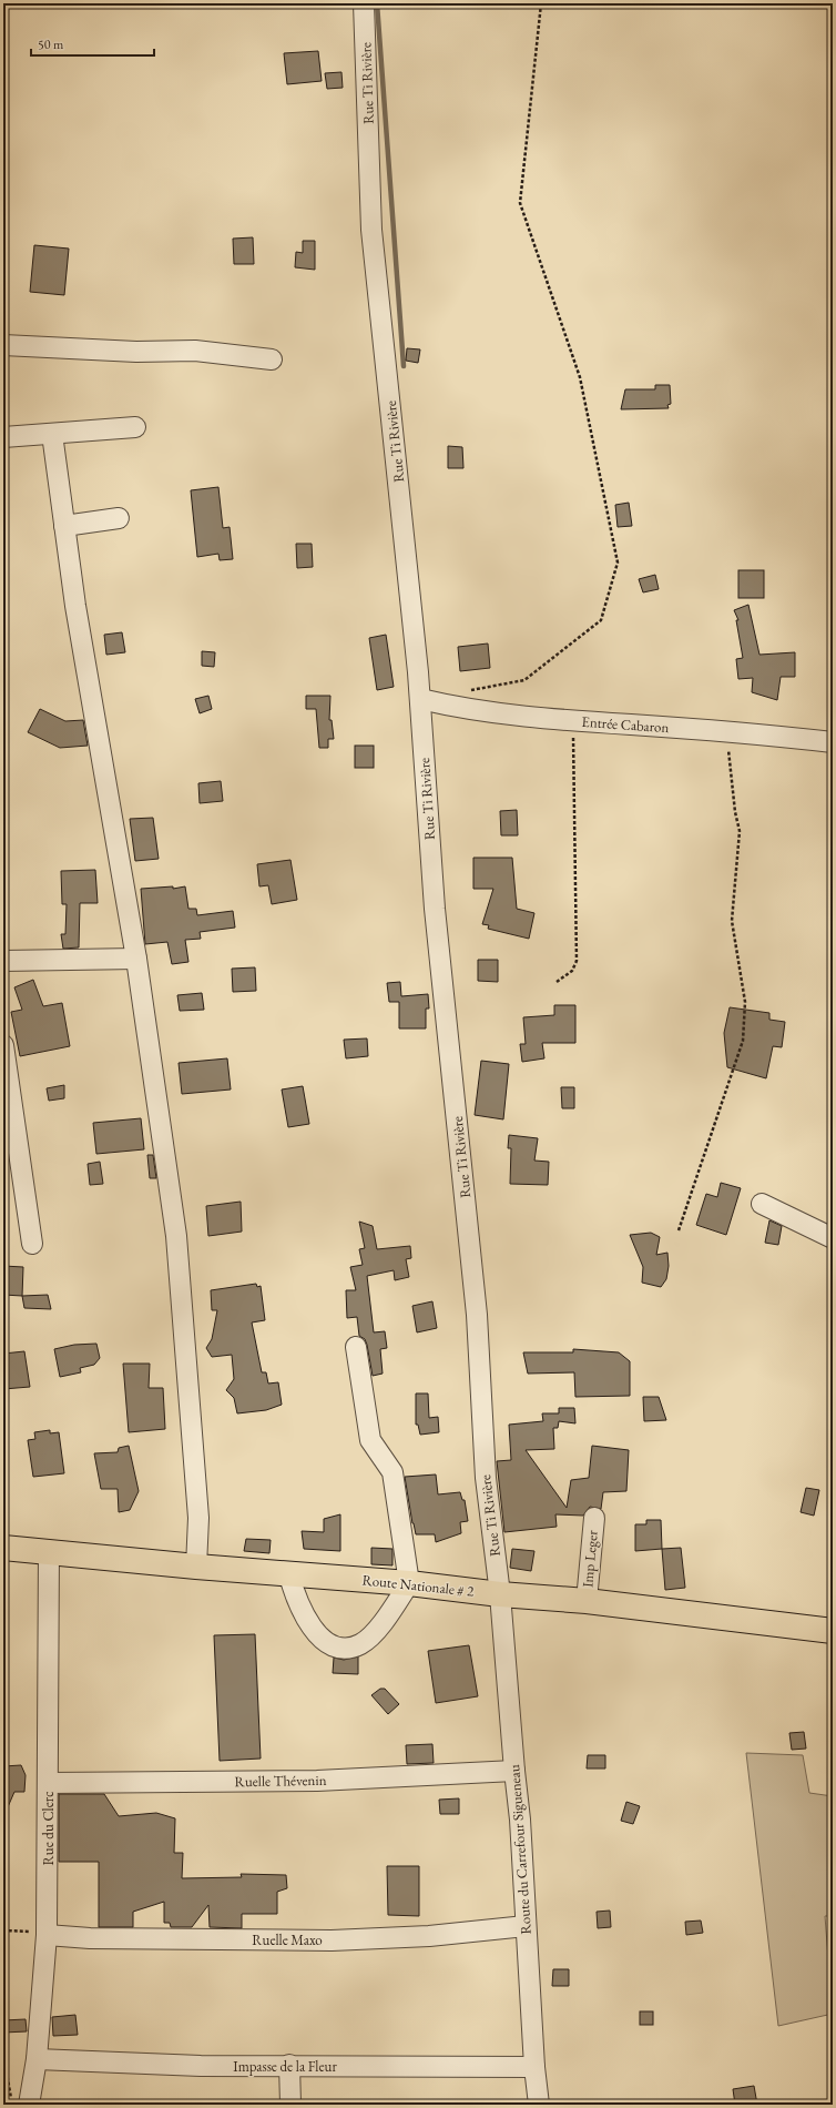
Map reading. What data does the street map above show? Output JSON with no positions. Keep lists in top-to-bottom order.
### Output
{
  "streets": {
    "main road": ["Route Nationale # 2"],
    "street": [
      "Rue Ti Rivière",
      "Entrée Cabaron",
      "Imp Leger",
      "Ruelle Thévenin",
      "Rue du Clerc",
      "Route du Carrefour Sigueneau",
      "Ruelle Maxo",
      "Impasse de la Fleur"
    ]
  },
  "crossings": [
    ["Rue Ti Rivière", "Entrée Cabaron"],
    ["Rue Ti Rivière", "Route Nationale # 2"],
    ["Rue Ti Rivière", "Route du Carrefour Sigueneau"],
    ["Imp Leger", "Route Nationale # 2"],
    ["Route Nationale # 2", "Rue du Clerc"],
    ["Route Nationale # 2", "Route du Carrefour Sigueneau"],
    ["Ruelle Thévenin", "Rue du Clerc"],
    ["Ruelle Thévenin", "Route du Carrefour Sigueneau"],
    ["Rue du Clerc", "Ruelle Maxo"],
    ["Rue du Clerc", "Impasse de la Fleur"],
    ["Route du Carrefour Sigueneau", "Ruelle Maxo"],
    ["Route du Carrefour Sigueneau", "Impasse de la Fleur"]
  ],
  "scale_bar": "50 m"
}
